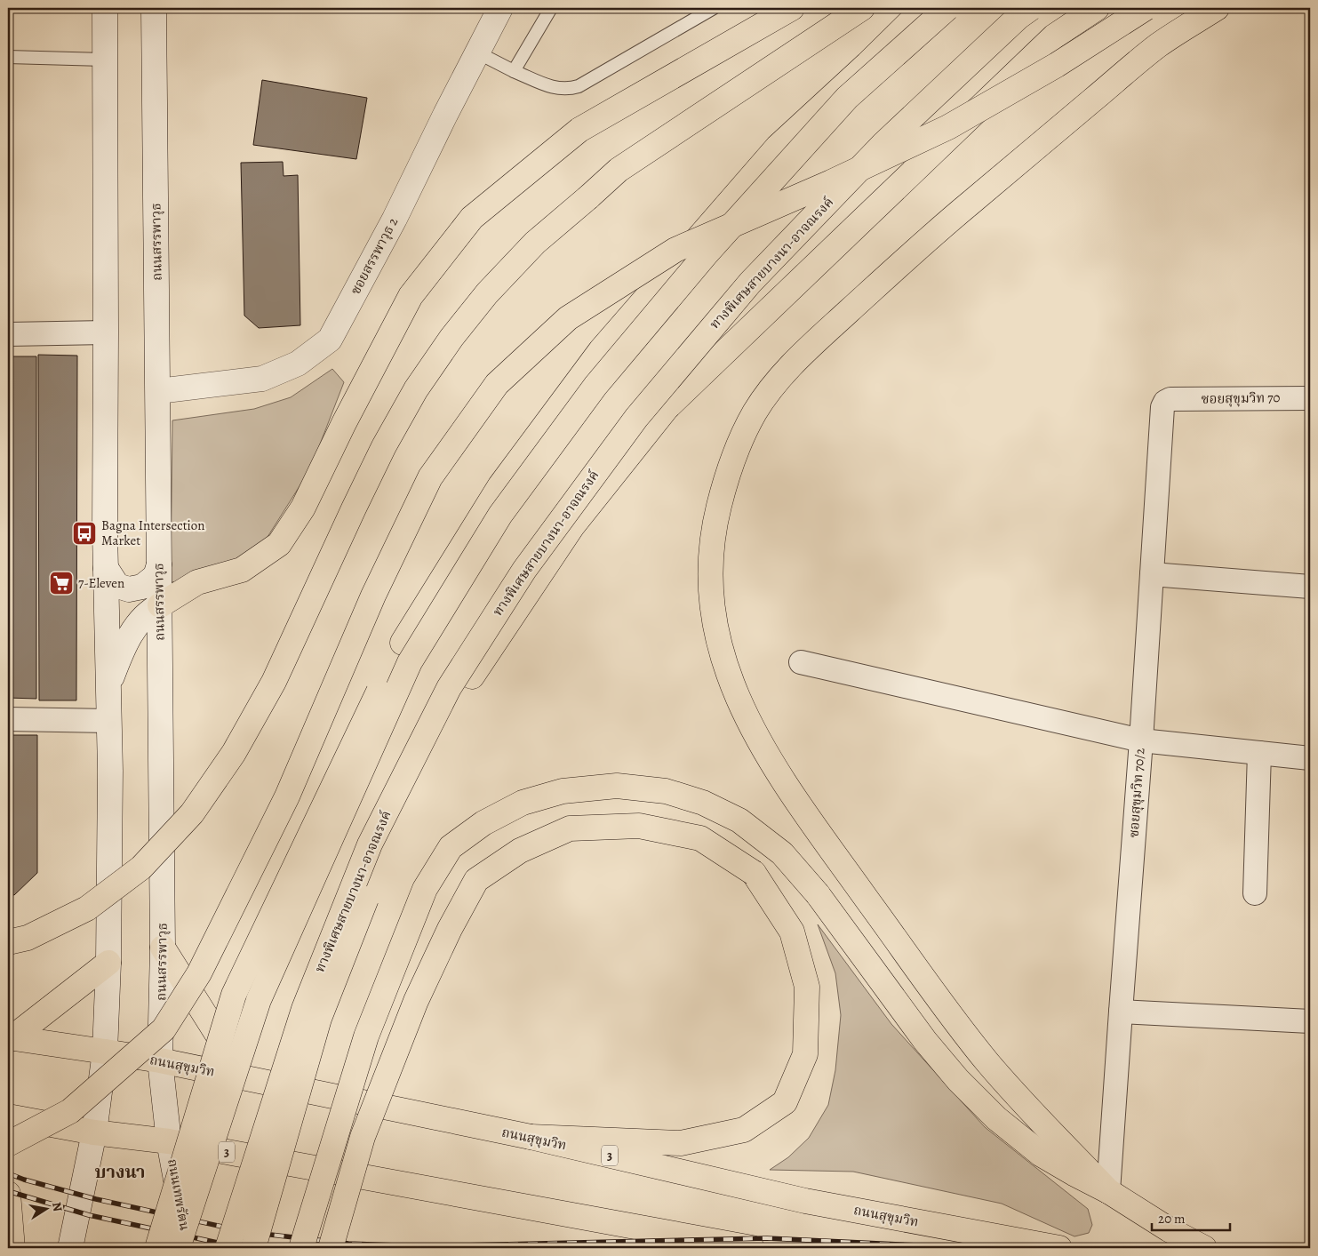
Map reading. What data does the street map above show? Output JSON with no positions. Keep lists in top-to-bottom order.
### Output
{
  "streets": {
    "main road": [
      "ถนนสรรพาวุธ",
      "ซอยสรรพาวุธ 2",
      "ทางพิเศษสายบางนา-อาจณรงค์",
      "ถนนสุขุมวิท",
      "3",
      "ถนนเทพรัตน"
    ],
    "street": ["ซอยสุขุมวิท 70", "ซอยสุขุมวิท 70/2"]
  },
  "crossings": [
    ["ถนนสรรพาวุธ", "ซอยสรรพาวุธ 2"],
    ["ถนนสรรพาวุธ", "ถนนสุขุมวิท"],
    ["ถนนสรรพาวุธ", "3"],
    ["ถนนสรรพาวุธ", "ถนนเทพรัตน"],
    ["ซอยสุขุมวิท 70", "ซอยสุขุมวิท 70/2"],
    ["3", "ถนนเทพรัตน"]
  ],
  "districts": ["บางนา"],
  "places": {
    "bus stop": ["Bagna Intersection Market"],
    "supermarket": ["7-Eleven"]
  },
  "scale_bar": "20 m",
  "north": "right"
}
